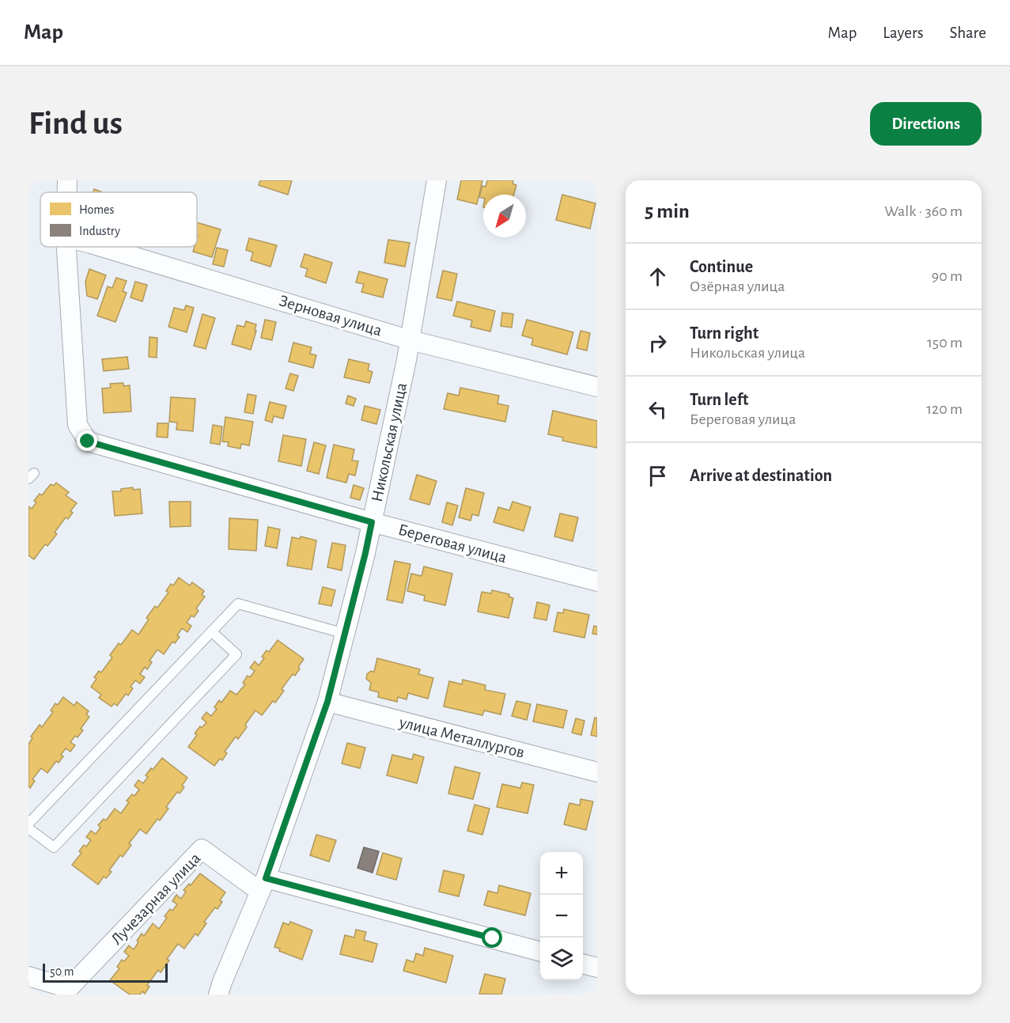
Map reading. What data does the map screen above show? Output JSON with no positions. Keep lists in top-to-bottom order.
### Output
{
  "streets": {
    "street": [
      "Зерновая улица",
      "Никольская улица",
      "Береговая улица",
      "улица Металлургов",
      "Лучезарная улица"
    ]
  },
  "crossings": [
    ["Зерновая улица", "Никольская улица"],
    ["Никольская улица", "Береговая улица"],
    ["Никольская улица", "улица Металлургов"],
    ["Никольская улица", "Лучезарная улица"]
  ],
  "legend": ["Homes", "Industry"],
  "scale_bar": "50 m",
  "north": "bottom left",
  "page": {
    "header": "Map",
    "nav": ["Map", "Layers", "Share"],
    "buttons": "Directions",
    "title": "Find us",
    "heading": ["5 min", "Walk · 360 m"],
    "list": [
      ["Continue", "Озёрная улица", "90 m"],
      ["Turn right", "Никольская улица", "150 m"],
      ["Turn left", "Береговая улица", "120 m"],
      "Arrive at destination"
    ],
    "map_buttons": ["+", "−"],
    "scale": "50 m"
  }
}
